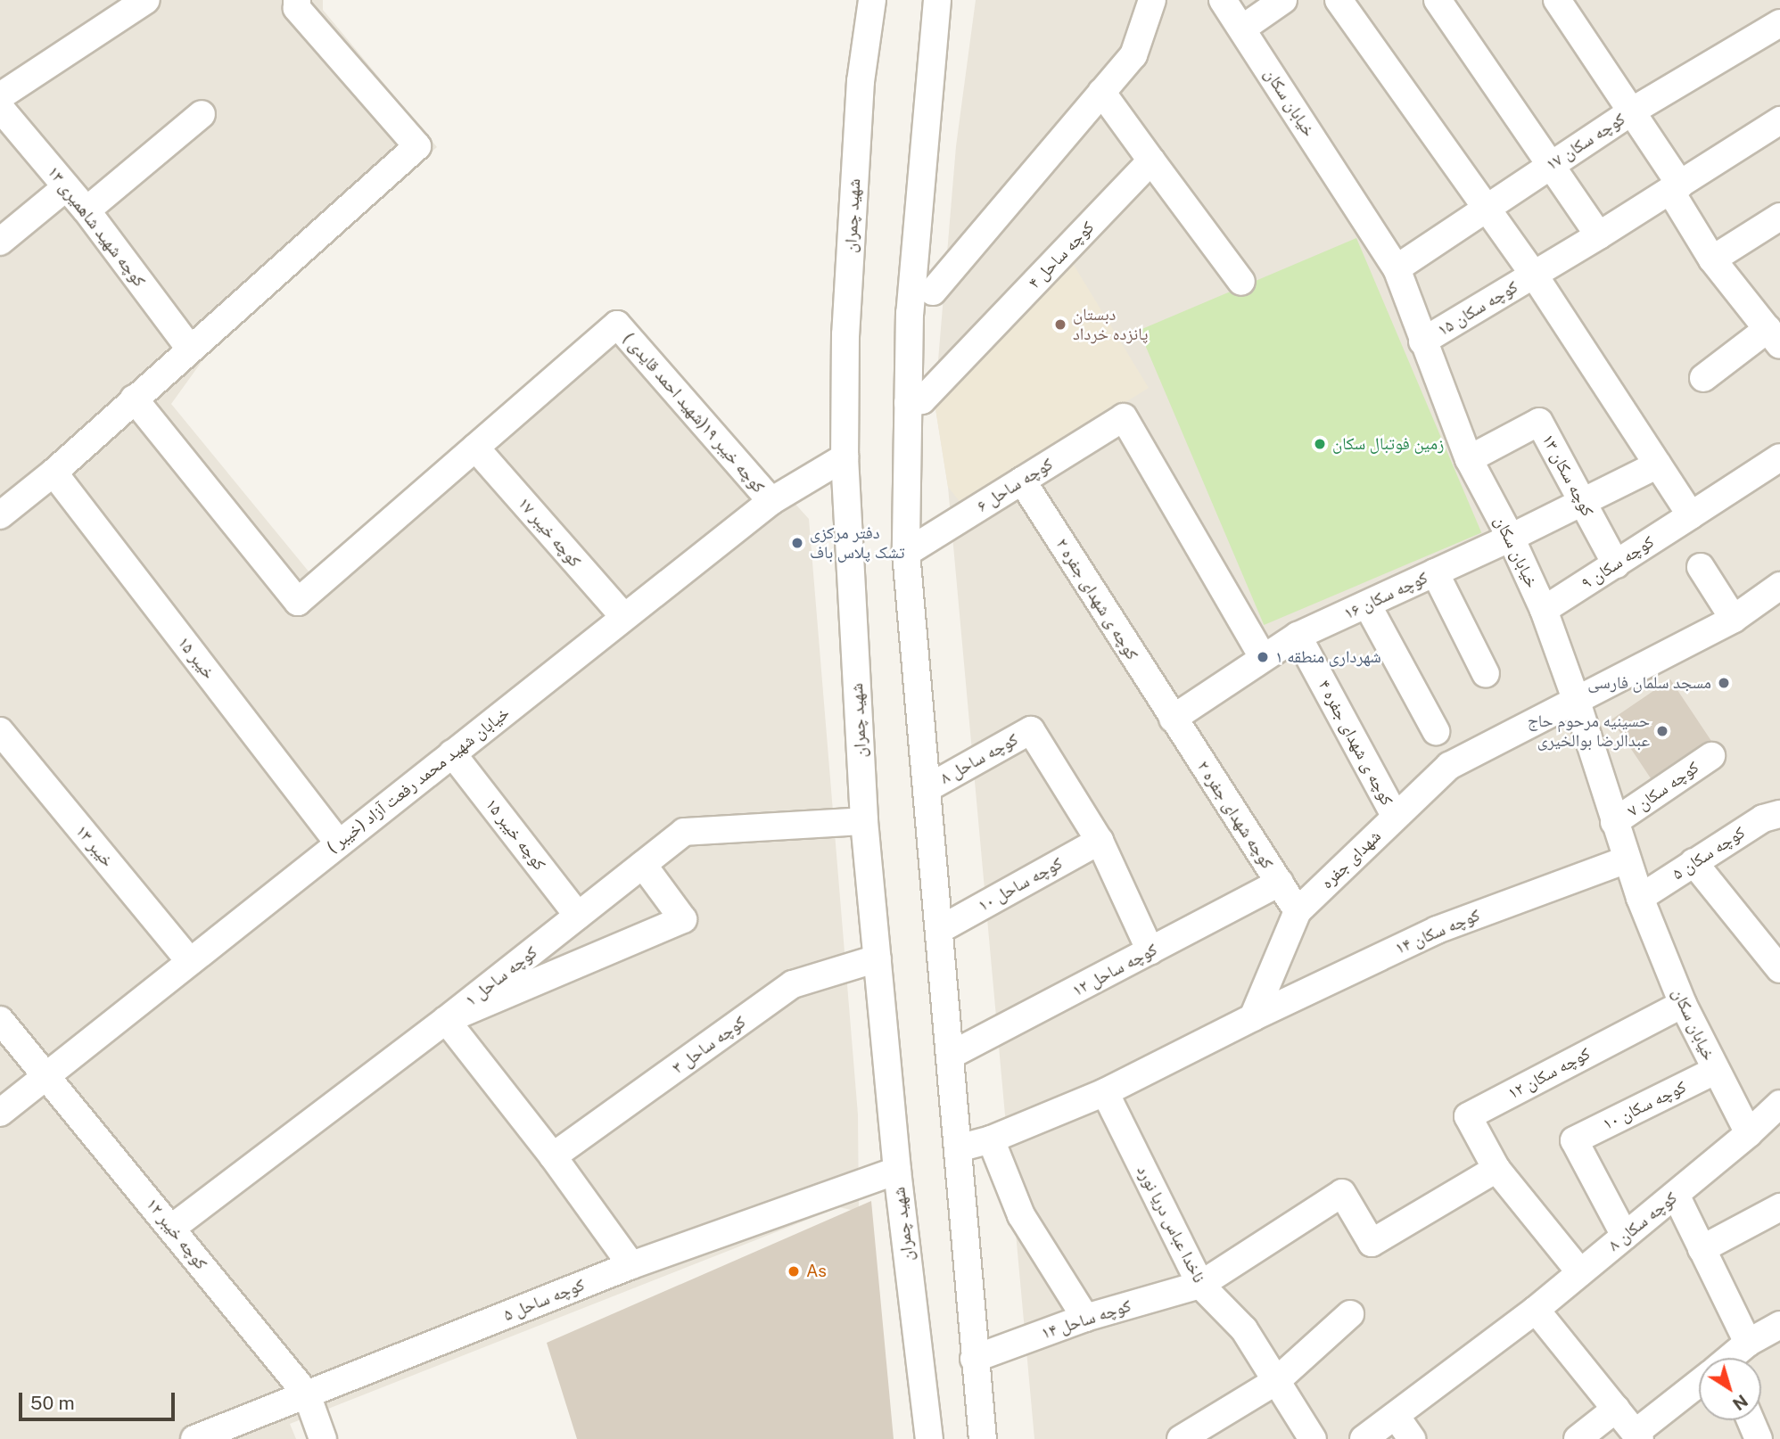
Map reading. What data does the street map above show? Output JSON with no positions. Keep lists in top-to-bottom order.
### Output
{
  "streets": {
    "street": [
      "خیابان سکان",
      "کوچه سکان ۱۷",
      "شهید چمران",
      "کوچه شهید شاهمیری ۱۳",
      "کوچه ساحل ۴",
      "کوچه سکان ۱۵",
      "کوچه خیبر ۱۹(شهید احمد قایدی )",
      "کوچه سکان ۱۳",
      "کوچه ساحل ۶",
      "کوچه خیبر ۱۷",
      "کوچه سکان ۹",
      "کوچه سکان ۱۶",
      "کوچه ی شهدای جفره ۲",
      "خیبر ۱۵",
      "کوچه ی شهدای جفره ۴",
      "کوچه ساحل ۸",
      "( خیبر) خیابان شهید محمد رفعت آزاد",
      "کوچه سکان ۷",
      "کوچه شهدای جفره ۲",
      "کوچه خیبر ۱۵",
      "خیبر ۱۳",
      "کوچه سکان ۵",
      "شهدای جفره",
      "کوچه ساحل ۱۰",
      "کوچه سکان ۱۴",
      "کوچه ساحل ۱۲",
      "کوچه ساحل ۱",
      "کوچه ساحل ۳",
      "کوچه سکان ۱۲",
      "کوچه سکان ۱۰",
      "کوچه سکان ۸",
      "ناخدا عباس دریا نورد",
      "کوچه خیبر ۱۲",
      "کوچه ساحل ۵",
      "کوچه ساحل ۱۴"
    ]
  },
  "crossings": [
    ["خیابان سکان", "کوچه سکان ۱۷"],
    ["خیابان سکان", "کوچه سکان ۱۵"],
    ["خیابان سکان", "کوچه سکان ۱۳"],
    ["خیابان سکان", "کوچه سکان ۹"],
    ["خیابان سکان", "کوچه سکان ۱۶"],
    ["خیابان سکان", "کوچه سکان ۷"],
    ["خیابان سکان", "کوچه سکان ۵"],
    ["خیابان سکان", "شهدای جفره"],
    ["خیابان سکان", "کوچه سکان ۱۴"],
    ["خیابان سکان", "کوچه سکان ۱۲"],
    ["خیابان سکان", "کوچه سکان ۱۰"],
    ["خیابان سکان", "کوچه سکان ۸"],
    ["شهید چمران", "( خیبر) خیابان شهید محمد رفعت آزاد"],
    ["شهید چمران", "کوچه ساحل ۱"],
    ["شهید چمران", "کوچه ساحل ۳"],
    ["شهید چمران", "کوچه ساحل ۵"],
    ["کوچه خیبر ۱۹(شهید احمد قایدی )", "کوچه خیبر ۱۷"],
    ["کوچه خیبر ۱۹(شهید احمد قایدی )", "( خیبر) خیابان شهید محمد رفعت آزاد"],
    ["کوچه سکان ۱۳", "کوچه سکان ۹"],
    ["کوچه سکان ۱۳", "کوچه سکان ۱۶"],
    ["کوچه ساحل ۶", "کوچه سکان ۱۶"],
    ["کوچه ساحل ۶", "کوچه ی شهدای جفره ۲"],
    ["کوچه خیبر ۱۷", "( خیبر) خیابان شهید محمد رفعت آزاد"],
    ["کوچه سکان ۱۶", "کوچه ی شهدای جفره ۲"],
    ["کوچه سکان ۱۶", "کوچه ی شهدای جفره ۴"],
    ["کوچه سکان ۱۶", "کوچه شهدای جفره ۲"],
    ["کوچه ی شهدای جفره ۲", "کوچه شهدای جفره ۲"],
    ["خیبر ۱۵", "( خیبر) خیابان شهید محمد رفعت آزاد"],
    ["کوچه ی شهدای جفره ۴", "شهدای جفره"],
    ["کوچه ساحل ۸", "کوچه ساحل ۱۰"],
    ["( خیبر) خیابان شهید محمد رفعت آزاد", "کوچه خیبر ۱۵"],
    ["( خیبر) خیابان شهید محمد رفعت آزاد", "خیبر ۱۳"],
    ["( خیبر) خیابان شهید محمد رفعت آزاد", "کوچه خیبر ۱۲"],
    ["کوچه شهدای جفره ۲", "شهدای جفره"],
    ["کوچه شهدای جفره ۲", "کوچه ساحل ۱۲"],
    ["کوچه خیبر ۱۵", "کوچه ساحل ۱"],
    ["شهدای جفره", "کوچه سکان ۱۴"],
    ["کوچه ساحل ۱", "کوچه خیبر ۱۲"],
    ["کوچه سکان ۱۲", "کوچه ساحل ۱۴"],
    ["کوچه سکان ۱۰", "کوچه سکان ۸"],
    ["ناخدا عباس دریا نورد", "کوچه ساحل ۱۴"],
    ["کوچه خیبر ۱۲", "کوچه ساحل ۵"]
  ],
  "places": [
    "دبستان پانزده خرداد",
    "زمین فوتبال سکان",
    "دفتر مرکزی تشک پلاس باف",
    "شهرداری منطقه ١",
    "مسجد سلمان فارسی",
    "حسینیه مرحوم حاج عبدالرضا بوالخیری",
    "As"
  ],
  "scale_bar": "50 m",
  "north": "bottom right"
}
